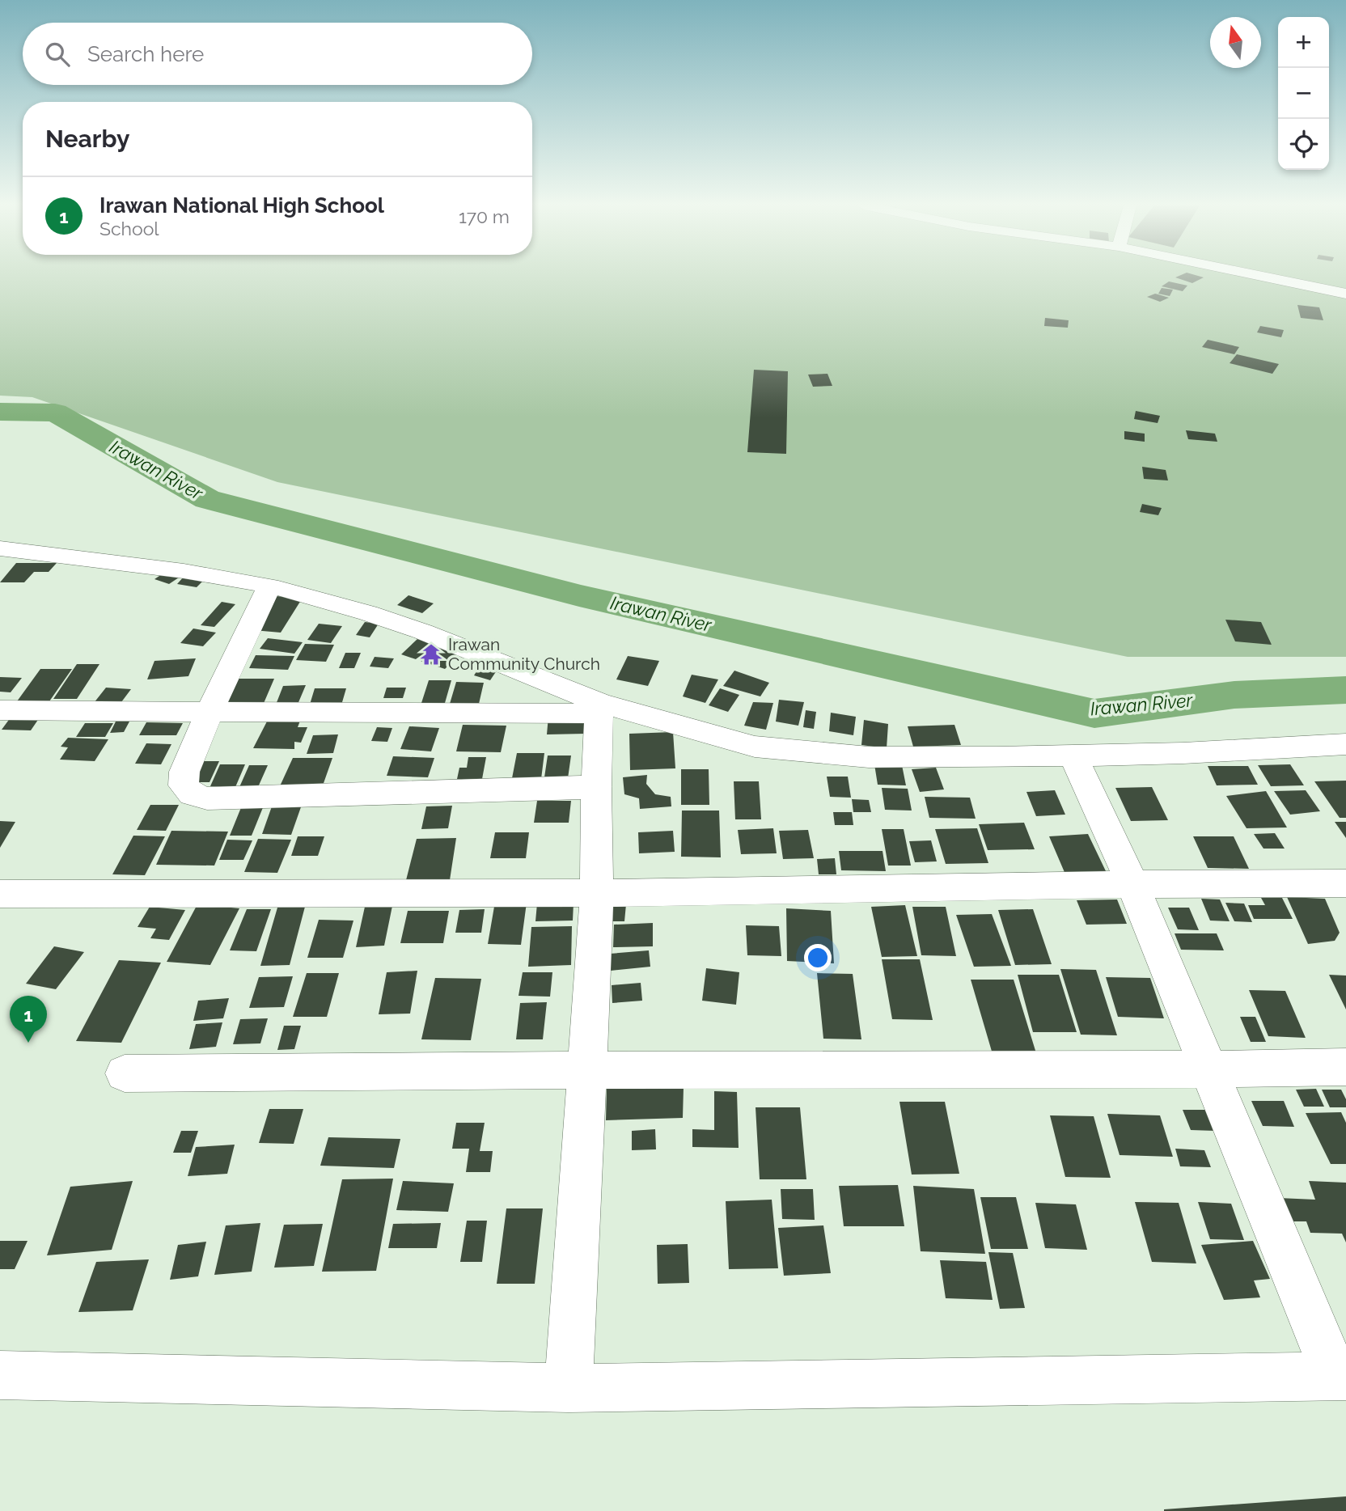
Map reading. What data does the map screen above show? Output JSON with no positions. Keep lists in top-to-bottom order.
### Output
{
  "water": ["Irawan River"],
  "places": {
    "temple": ["Irawan Community Church"]
  },
  "north": "top",
  "page": {
    "map_buttons": ["+", "−"],
    "search": "Search here",
    "heading": "Nearby",
    "list": [
      {
        "mark": "1",
        "name": "Irawan National High School",
        "note": "School",
        "value": "170 m"
      }
    ],
    "pins": "1"
  }
}
